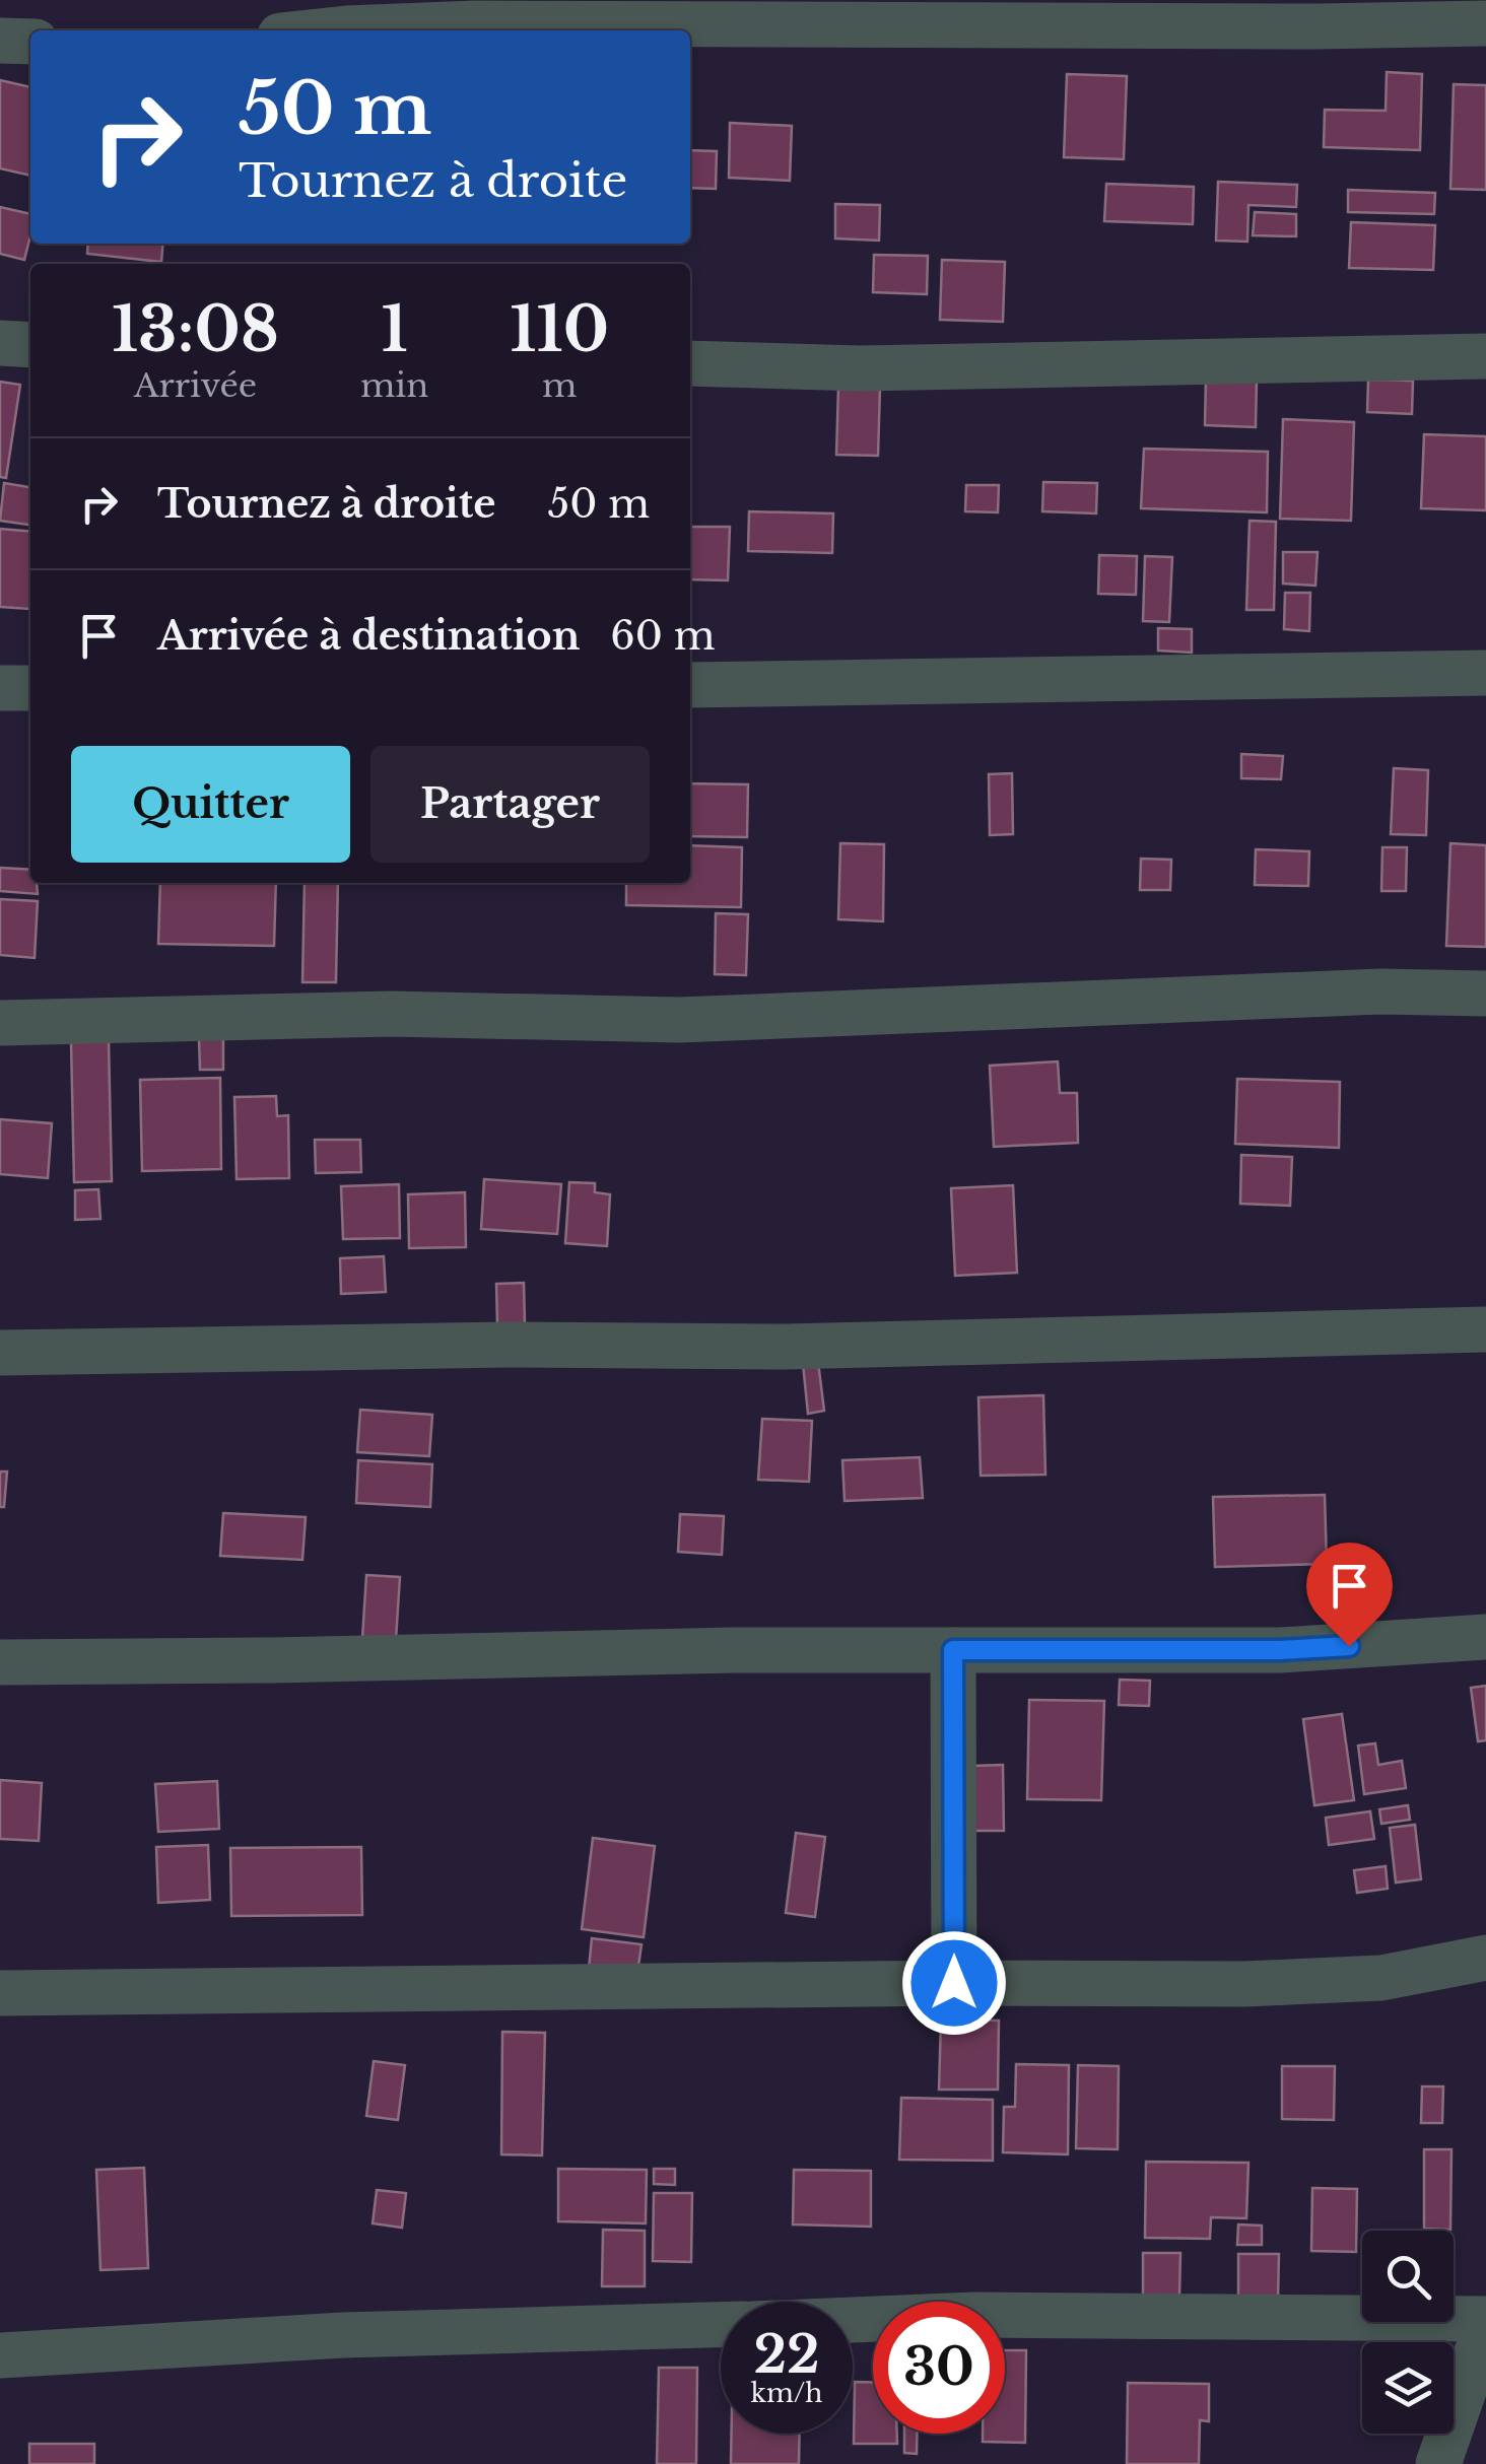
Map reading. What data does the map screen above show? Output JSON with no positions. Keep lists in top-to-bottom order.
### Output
{
  "page": {
    "turn": ["50 m", "Tournez à droite"],
    "eta": [
      "13:08",
      "Arrivée",
      "1",
      "min",
      "110",
      "m"
    ],
    "list": [
      {
        "name": "Tournez à droite",
        "value": "50 m"
      },
      {
        "name": "Arrivée à destination",
        "value": "60 m"
      }
    ],
    "buttons": ["Quitter", "Partager"],
    "speed": "22 km/h",
    "limit": "30"
  }
}
